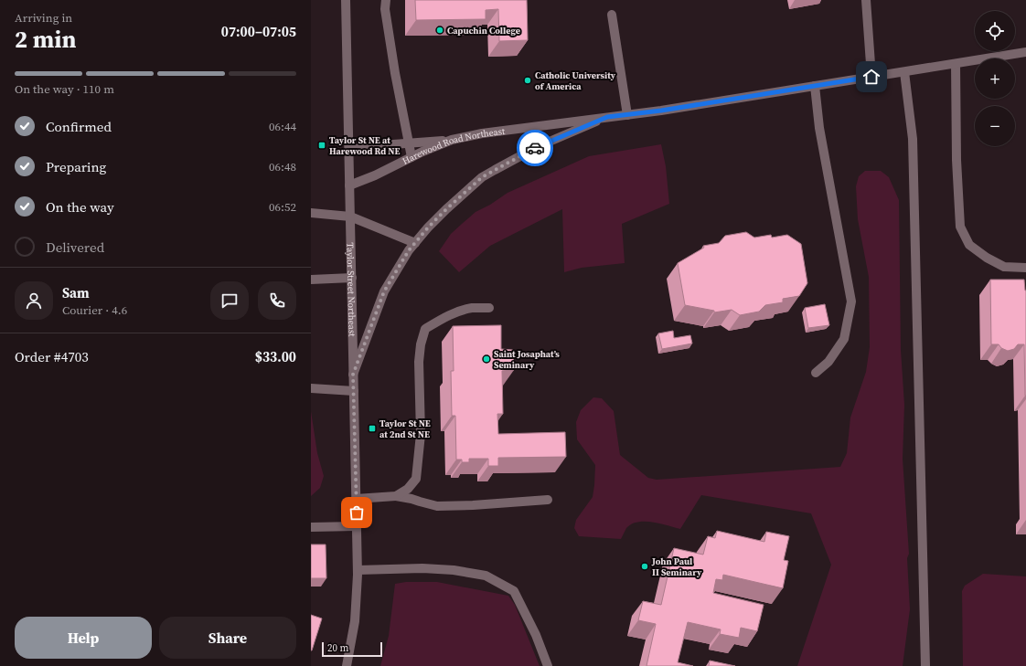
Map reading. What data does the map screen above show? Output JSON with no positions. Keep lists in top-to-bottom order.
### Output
{
  "streets": {
    "street": ["Harewood Road Northeast", "Taylor Street Northeast"]
  },
  "crossings": [
    ["Harewood Road Northeast", "Taylor Street Northeast"]
  ],
  "places": {
    "other": [
      "Capuchin College",
      "Catholic University of America",
      "Saint Josaphat’s Seminary",
      "John Paul II Seminary"
    ],
    "transit": ["Taylor St NE at Harewood Rd NE", "Taylor St NE at 2nd St NE"]
  },
  "scale_bar": "20 m",
  "page": {
    "heading": ["2 min", "Arriving in", "07:00–07:05"],
    "panel": [
      "Sam",
      "Courier · 4.6",
      "Order #4703",
      "$33.00"
    ],
    "map_buttons": ["+", "−"],
    "bar": "On the way · 110 m",
    "list": [
      ["Confirmed", "06:44"],
      ["Preparing", "06:48"],
      ["On the way", "06:52"],
      "Delivered"
    ],
    "buttons": ["Help", "Share"],
    "scale": "20 m"
  }
}
